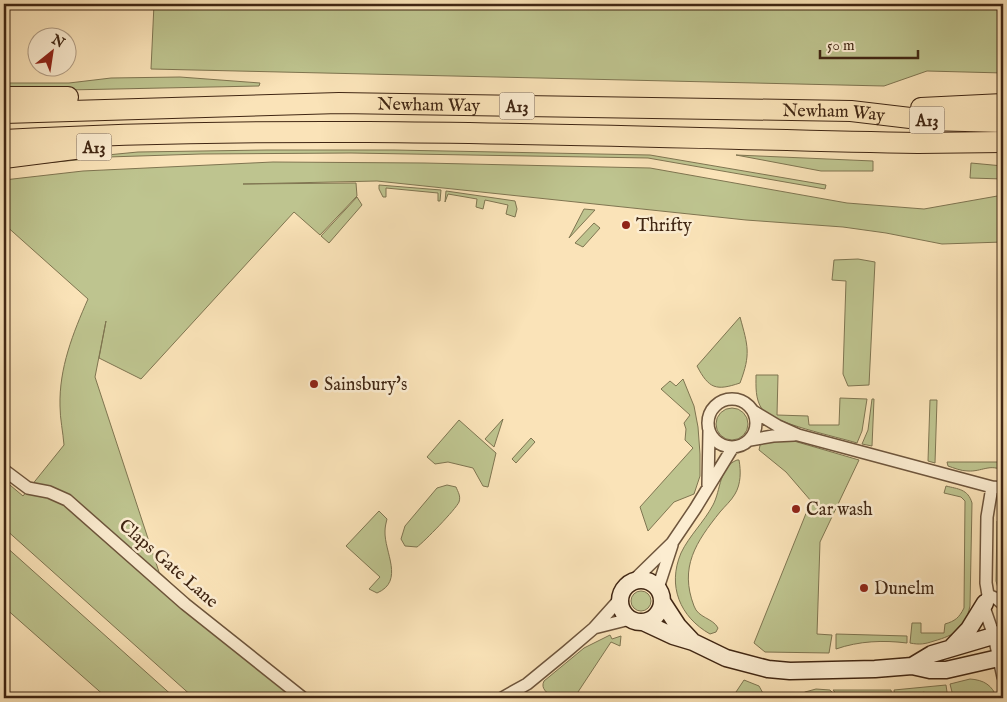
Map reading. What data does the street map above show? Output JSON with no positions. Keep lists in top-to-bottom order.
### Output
{
  "streets": {
    "highway": ["Newham Way", "A13"],
    "street": ["Claps Gate Lane"]
  },
  "crossings": [
    ["Newham Way", "A13"]
  ],
  "places": [
    "Thrifty",
    "Sainsbury's",
    "Car wash",
    "Dunelm"
  ],
  "scale_bar": "50 m",
  "north": "top right"
}
